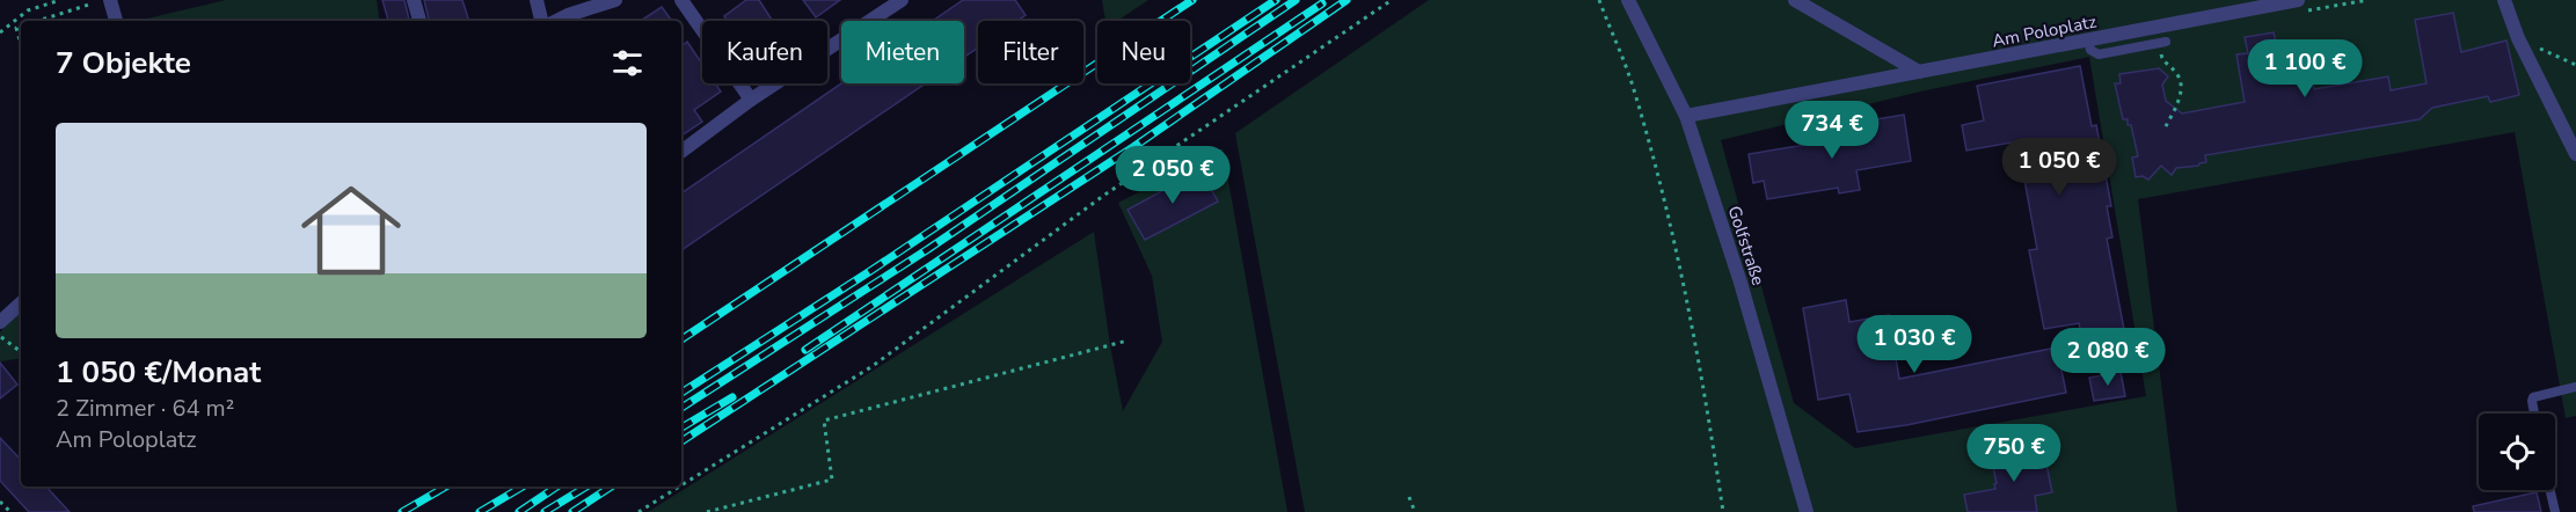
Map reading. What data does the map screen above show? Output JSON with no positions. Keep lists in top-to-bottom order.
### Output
{
  "streets": {
    "street": ["Am Poloplatz", "Golfstraße"]
  },
  "crossings": [
    ["Am Poloplatz", "Golfstraße"]
  ],
  "page": {
    "chip": [
      "Kaufen",
      "Mieten",
      "Filter",
      "Neu"
    ],
    "heading": "7 Objekte",
    "price": [
      "1 100 €",
      "734 €",
      "1 050 €",
      "2 050 €",
      "1 030 €",
      "2 080 €",
      "750 €"
    ],
    "list": [
      {
        "name": "1 050 €/Monat",
        "note": "2 Zimmer · 64 m² · Am Poloplatz"
      }
    ]
  }
}
